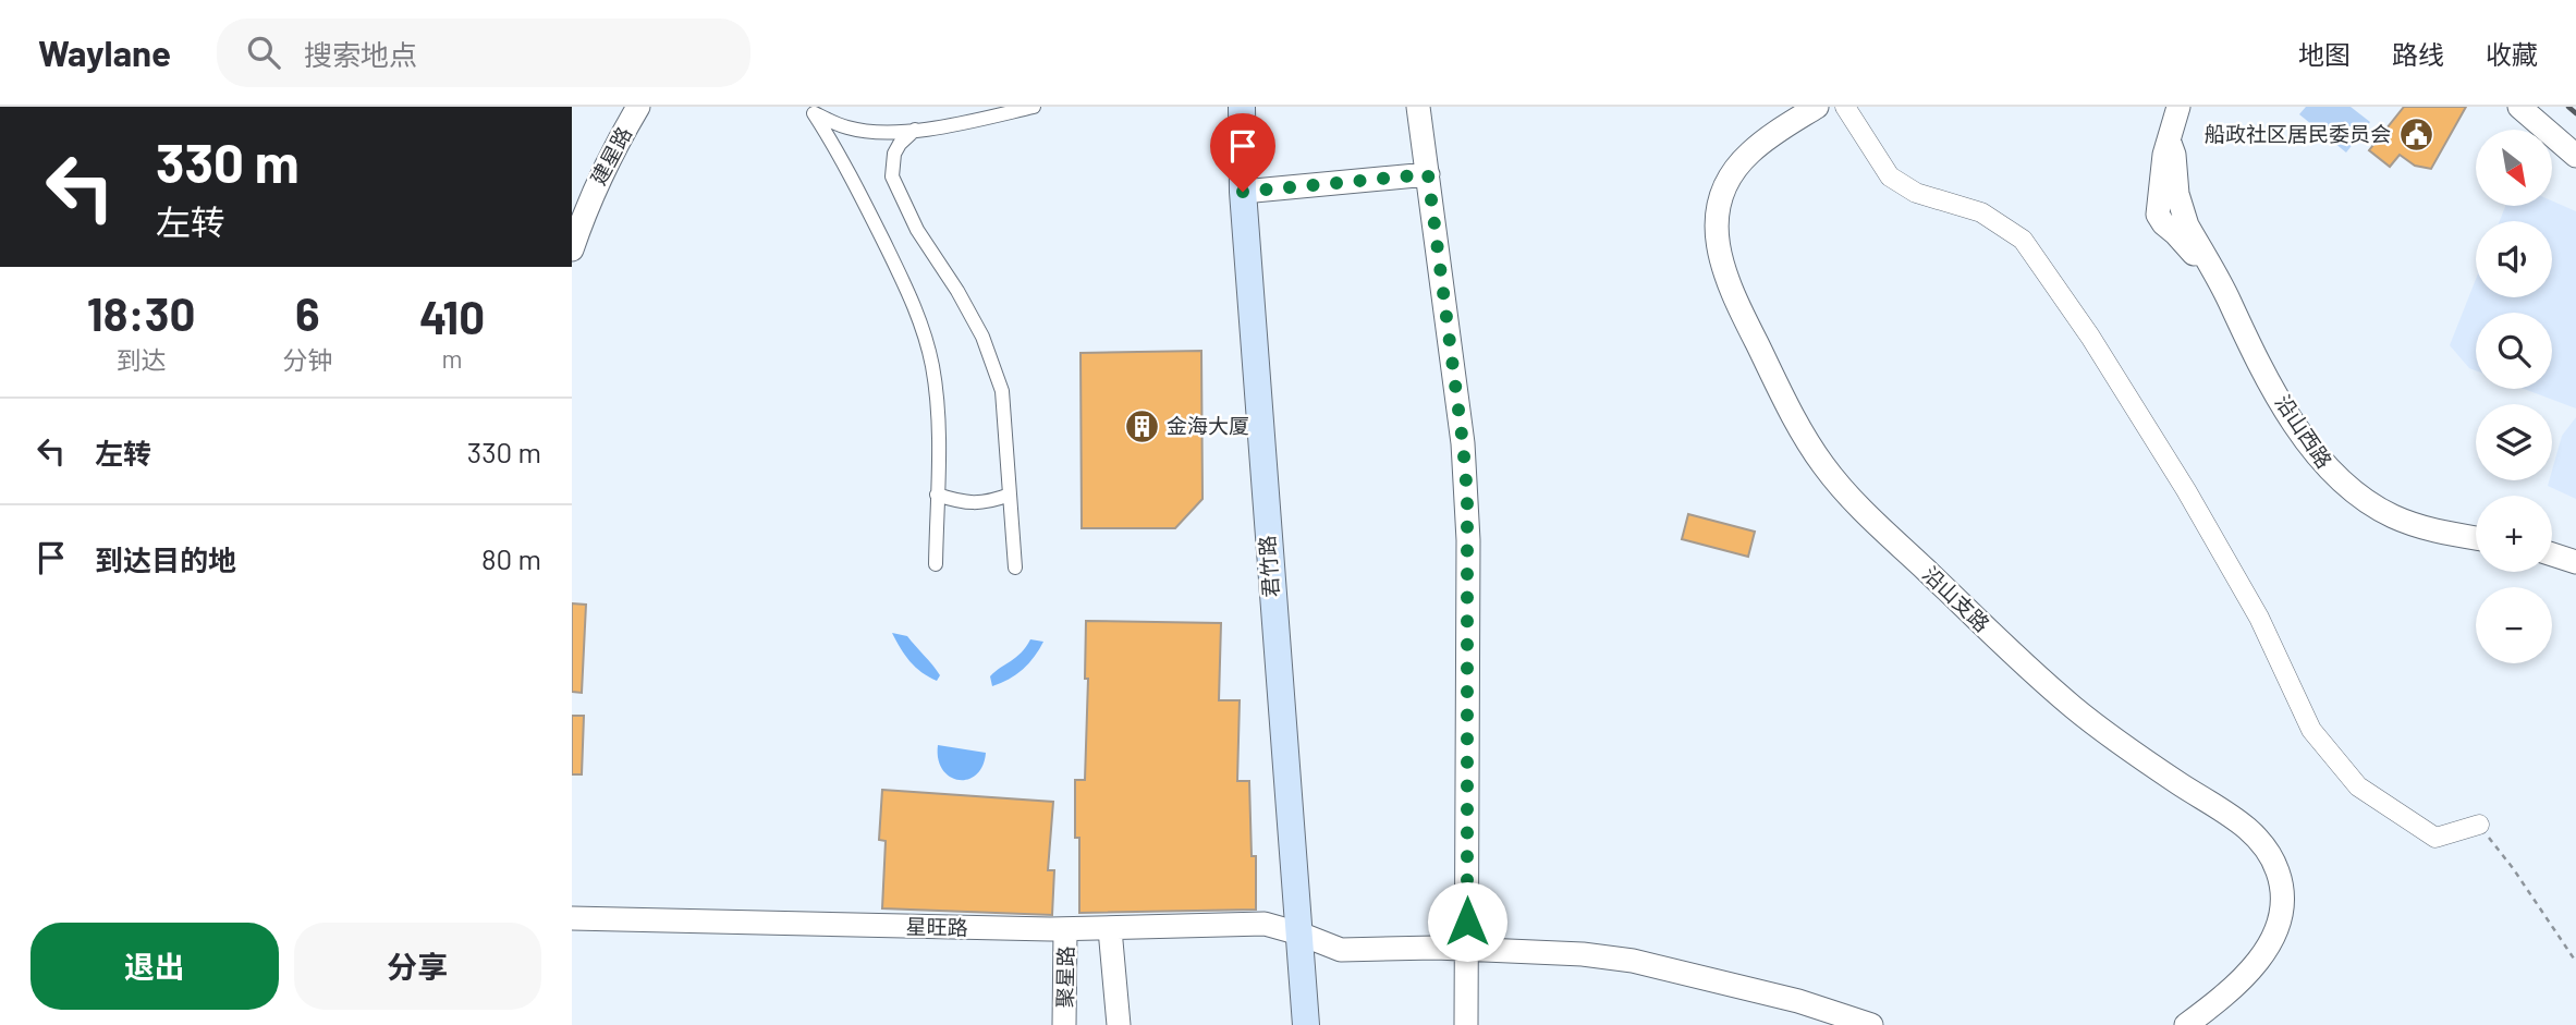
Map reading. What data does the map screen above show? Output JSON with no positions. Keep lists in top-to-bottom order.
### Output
{
  "streets": {
    "main road": ["君竹路"],
    "street": [
      "建星路",
      "沿山西路",
      "沿山支路",
      "星旺路",
      "聚星路"
    ]
  },
  "crossings": [
    ["君竹路", "星旺路"],
    ["星旺路", "聚星路"]
  ],
  "places": {
    "public building": ["船政社区居民委员会"],
    "building": ["金海大厦"]
  },
  "north": "bottom right",
  "page": {
    "header": "Waylane",
    "search": "搜索地点",
    "nav": ["地图", "路线", "收藏"],
    "turn": ["330 m", "左转"],
    "map_buttons": ["+", "−"],
    "eta": [
      "18:30",
      "到达",
      "6",
      "分钟",
      "410",
      "m"
    ],
    "list": [
      {
        "name": "左转",
        "value": "330 m"
      },
      {
        "name": "到达目的地",
        "value": "80 m"
      }
    ],
    "buttons": ["退出", "分享"]
  }
}
